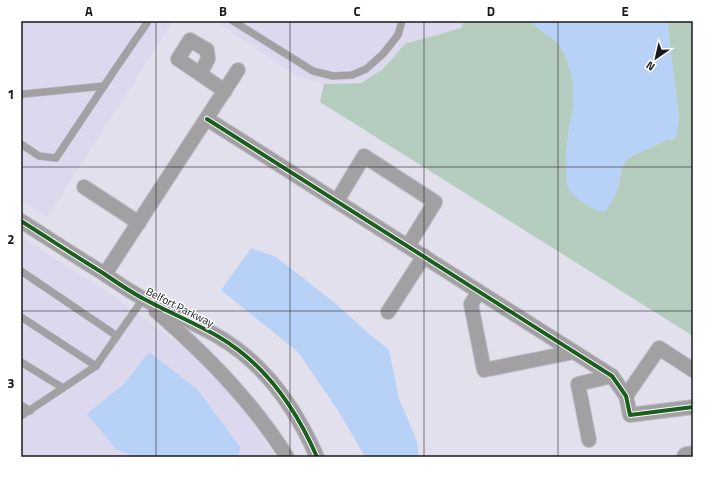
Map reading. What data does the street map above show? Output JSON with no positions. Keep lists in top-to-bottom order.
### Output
{
  "streets": {
    "street": ["Belfort Parkway"]
  },
  "north": "bottom left",
  "grid": {
    "columns": [
      "A",
      "B",
      "C",
      "D",
      "E"
    ],
    "rows": ["1", "2", "3"]
  }
}
